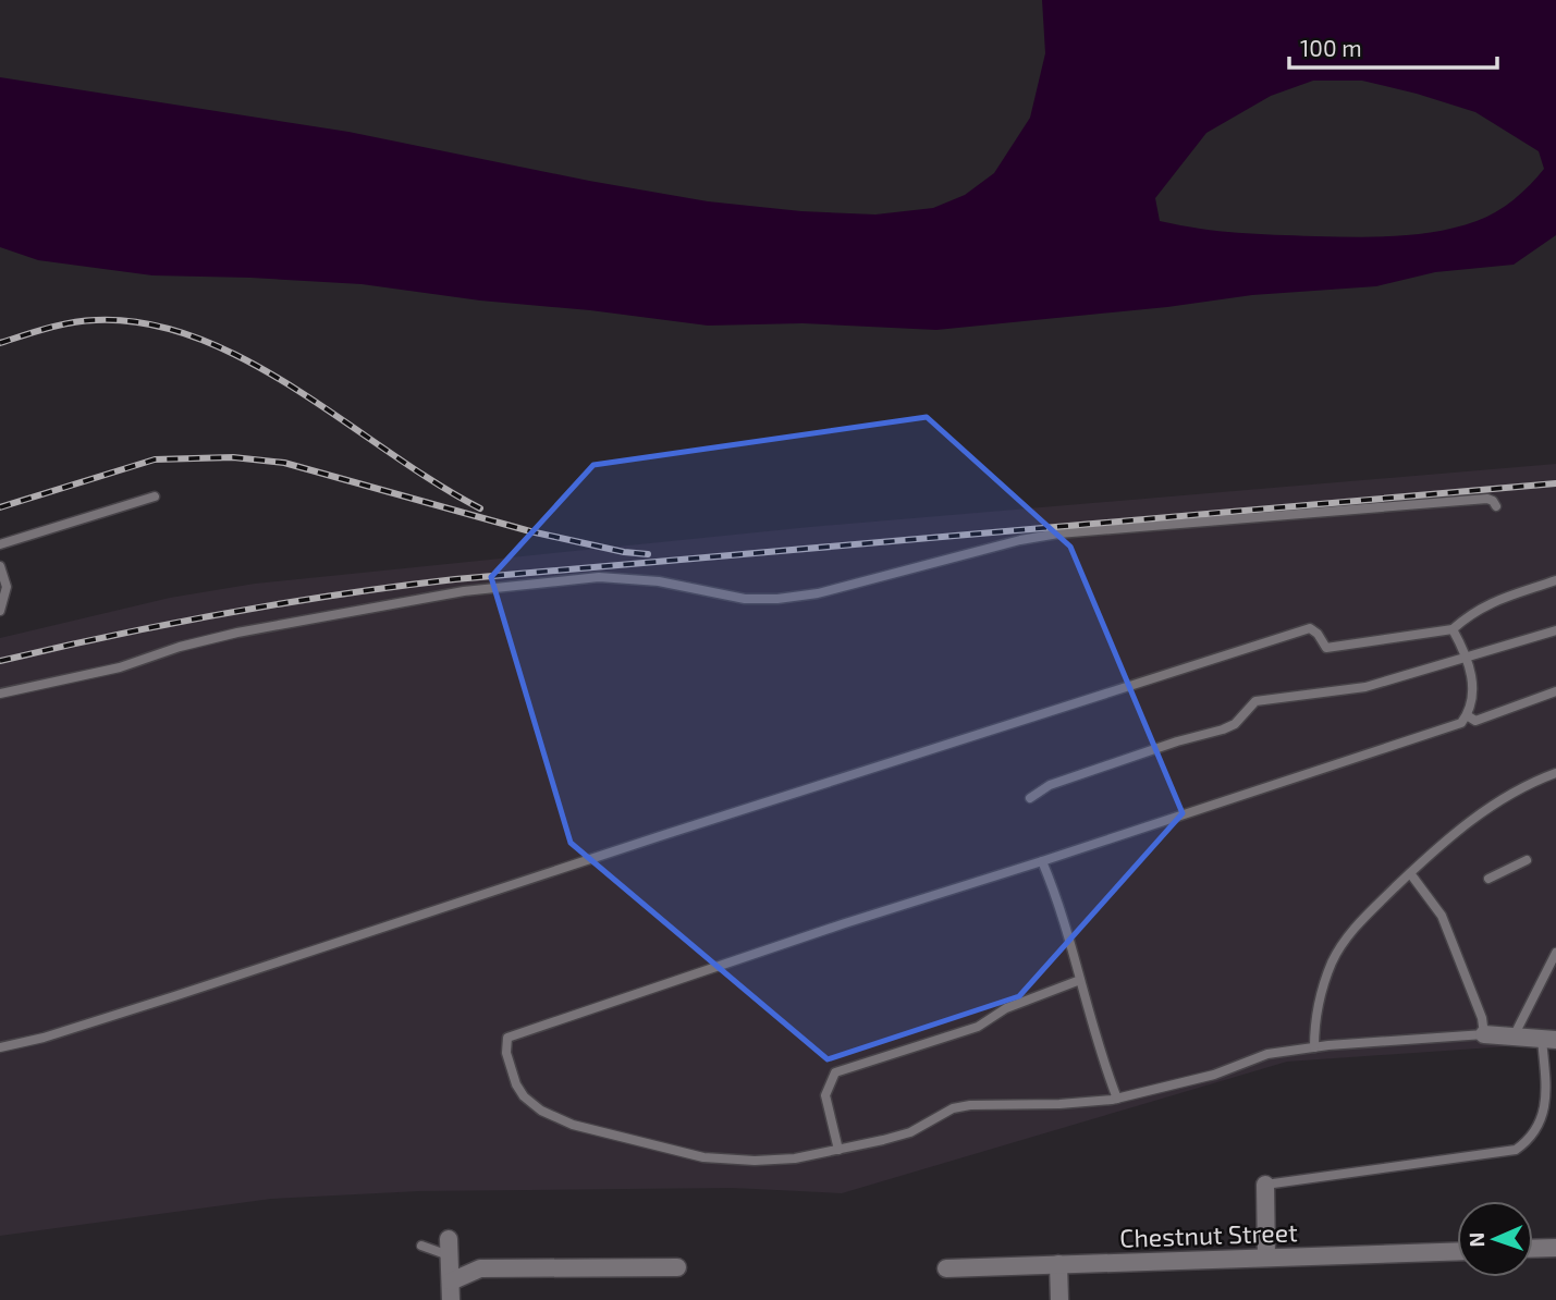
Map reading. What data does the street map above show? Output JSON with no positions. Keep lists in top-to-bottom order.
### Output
{
  "streets": {
    "street": ["Chestnut Street"]
  },
  "scale_bar": "100 m",
  "north": "left"
}
